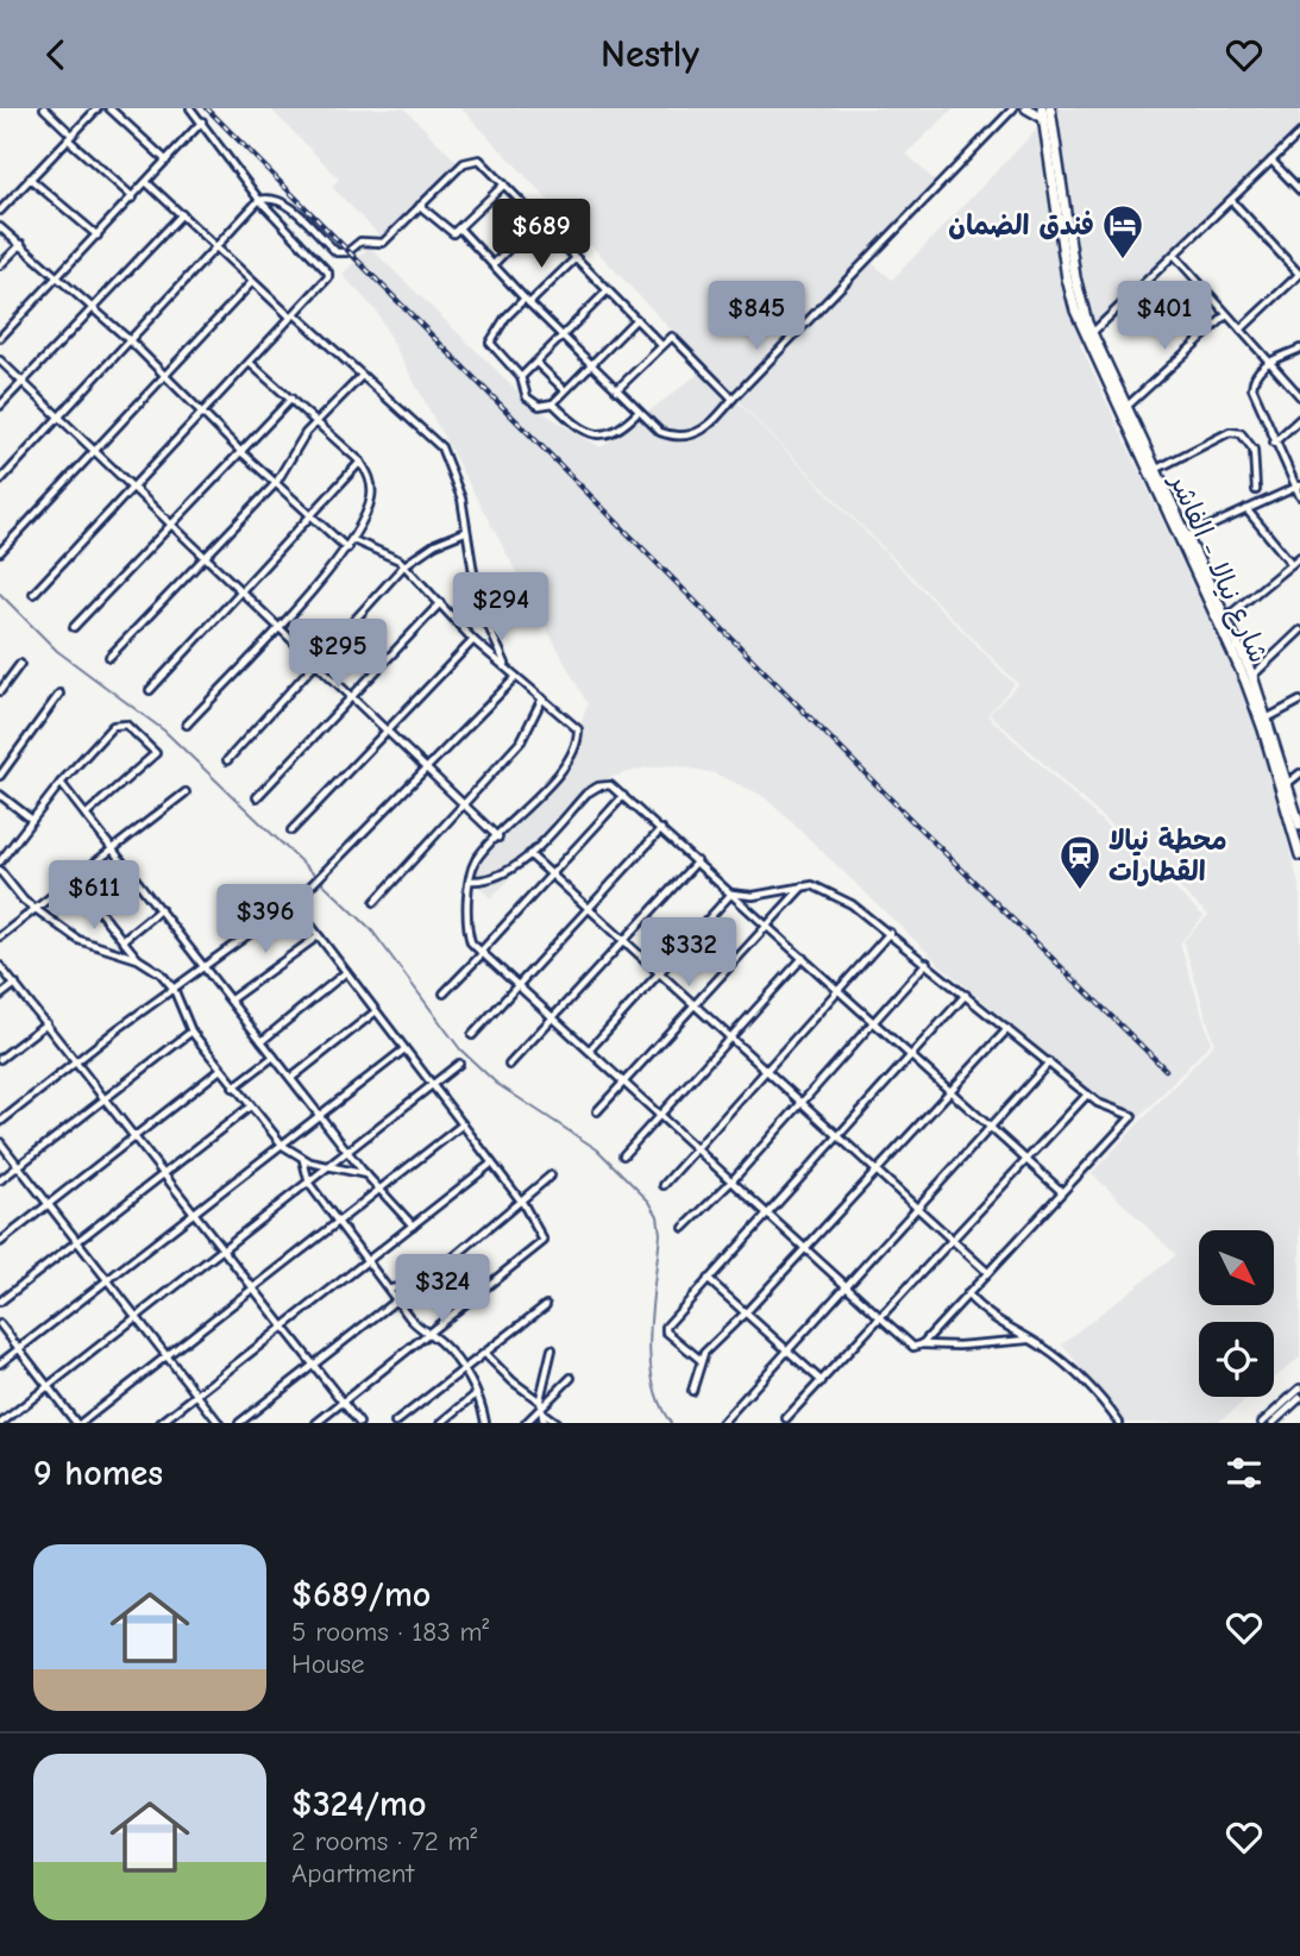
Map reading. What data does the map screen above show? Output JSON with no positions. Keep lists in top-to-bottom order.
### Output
{
  "streets": {
    "highway": ["شارع نيالا - الفاشر"]
  },
  "places": {
    "hotel": ["فندق الضمان"],
    "station": ["محطة نيالا القطارات"]
  },
  "north": "bottom right",
  "page": {
    "header": "Nestly",
    "price": [
      "$689",
      "$845",
      "$401",
      "$294",
      "$295",
      "$611",
      "$396",
      "$332",
      "$324"
    ],
    "heading": "9 homes",
    "list": [
      {
        "name": "$689/mo",
        "note": "5 rooms · 183 m² · House"
      },
      {
        "name": "$324/mo",
        "note": "2 rooms · 72 m² · Apartment"
      }
    ]
  }
}
